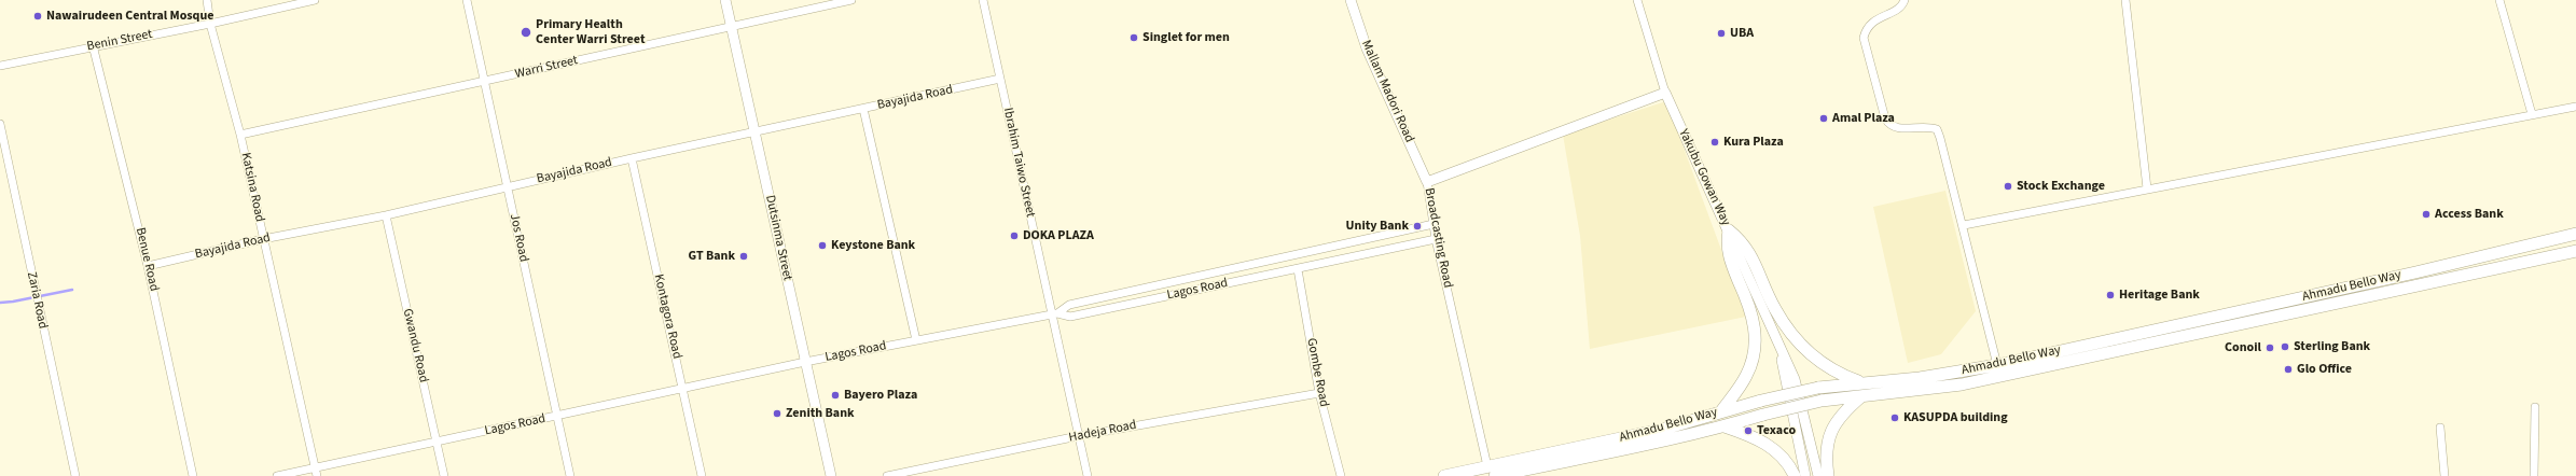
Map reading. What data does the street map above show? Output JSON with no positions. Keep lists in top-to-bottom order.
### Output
{
  "streets": {
    "main road": ["Ahmadu Bello Way"],
    "street": [
      "Benin Street",
      "Warri Street",
      "Mallam Madori Road",
      "Bayajida Road",
      "Ibrahim Taiwo Street",
      "Yakubu Gowan Way",
      "Katsina Road",
      "Jos Road",
      "Dutsinma Street",
      "Broadcasting Road",
      "Benue Road",
      "Lagos Road",
      "Zaria Road",
      "Kontagora Road",
      "Gwandu Road",
      "Gombe Road",
      "Hadeja Road"
    ]
  },
  "crossings": [
    ["Benin Street", "Katsina Road"],
    ["Benin Street", "Benue Road"],
    ["Warri Street", "Katsina Road"],
    ["Warri Street", "Jos Road"],
    ["Warri Street", "Dutsinma Street"],
    ["Mallam Madori Road", "Broadcasting Road"],
    ["Bayajida Road", "Ibrahim Taiwo Street"],
    ["Bayajida Road", "Katsina Road"],
    ["Bayajida Road", "Jos Road"],
    ["Bayajida Road", "Dutsinma Street"],
    ["Bayajida Road", "Benue Road"],
    ["Bayajida Road", "Kontagora Road"],
    ["Bayajida Road", "Gwandu Road"],
    ["Ibrahim Taiwo Street", "Lagos Road"],
    ["Ibrahim Taiwo Street", "Hadeja Road"],
    ["Yakubu Gowan Way", "Broadcasting Road"],
    ["Katsina Road", "Lagos Road"],
    ["Jos Road", "Lagos Road"],
    ["Dutsinma Street", "Lagos Road"],
    ["Broadcasting Road", "Ahmadu Bello Way"],
    ["Broadcasting Road", "Lagos Road"],
    ["Lagos Road", "Kontagora Road"],
    ["Lagos Road", "Gwandu Road"],
    ["Lagos Road", "Gombe Road"],
    ["Gombe Road", "Hadeja Road"]
  ],
  "places": [
    "Nawairudeen Central Mosque",
    "Primary Health Center Warri Street",
    "UBA",
    "Singlet for men",
    "Amal Plaza",
    "Kura Plaza",
    "Stock Exchange",
    "Access Bank",
    "Unity Bank",
    "DOKA PLAZA",
    "Keystone Bank",
    "GT Bank",
    "Heritage Bank",
    "Sterling Bank",
    "Conoil",
    "Glo Office",
    "Bayero Plaza",
    "Zenith Bank",
    "KASUPDA building",
    "Texaco"
  ]
}
